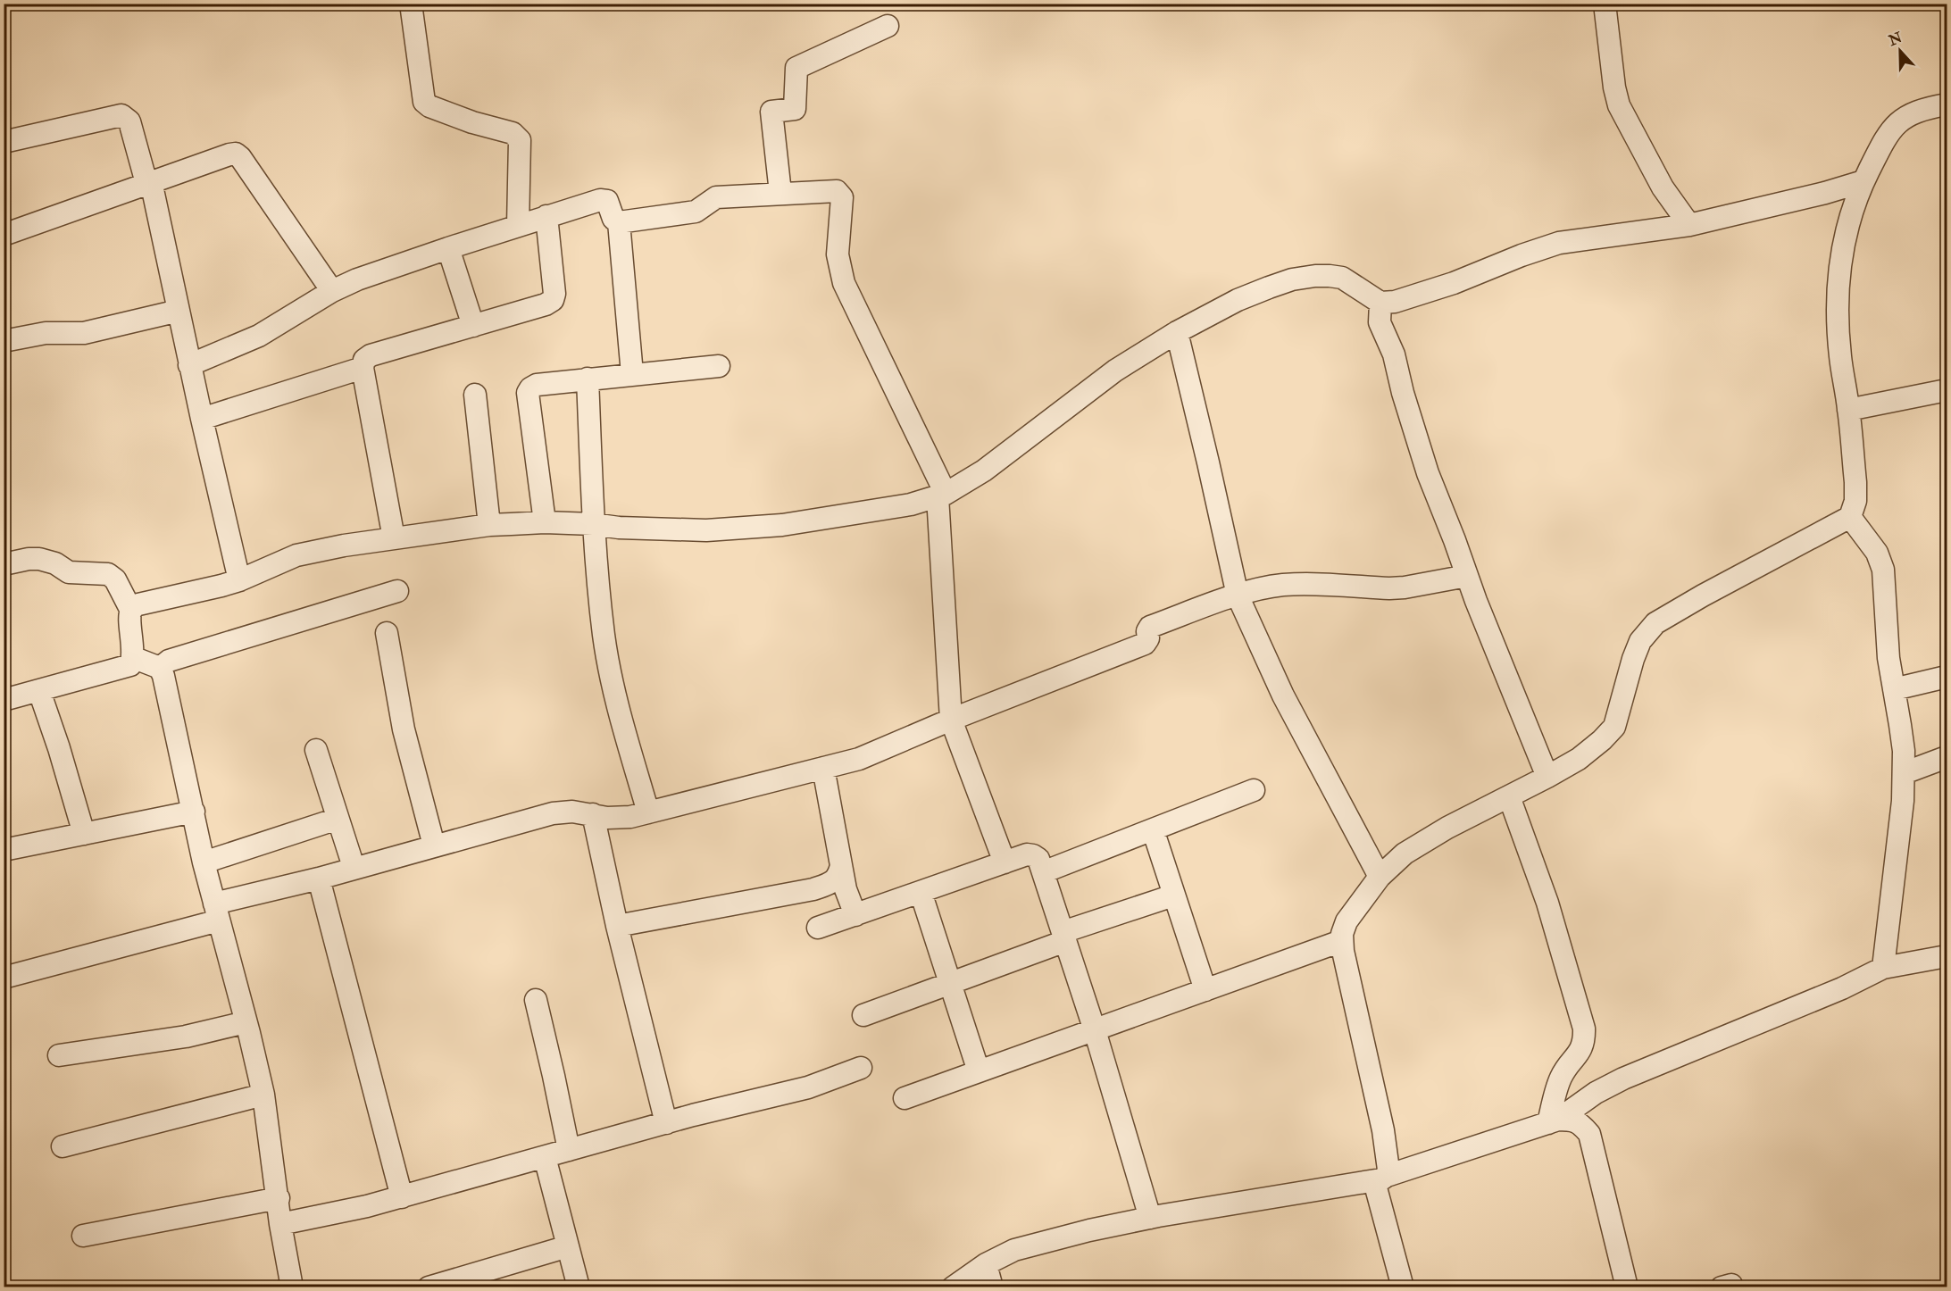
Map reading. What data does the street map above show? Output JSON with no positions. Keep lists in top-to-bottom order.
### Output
{
  "north": "top"
}
